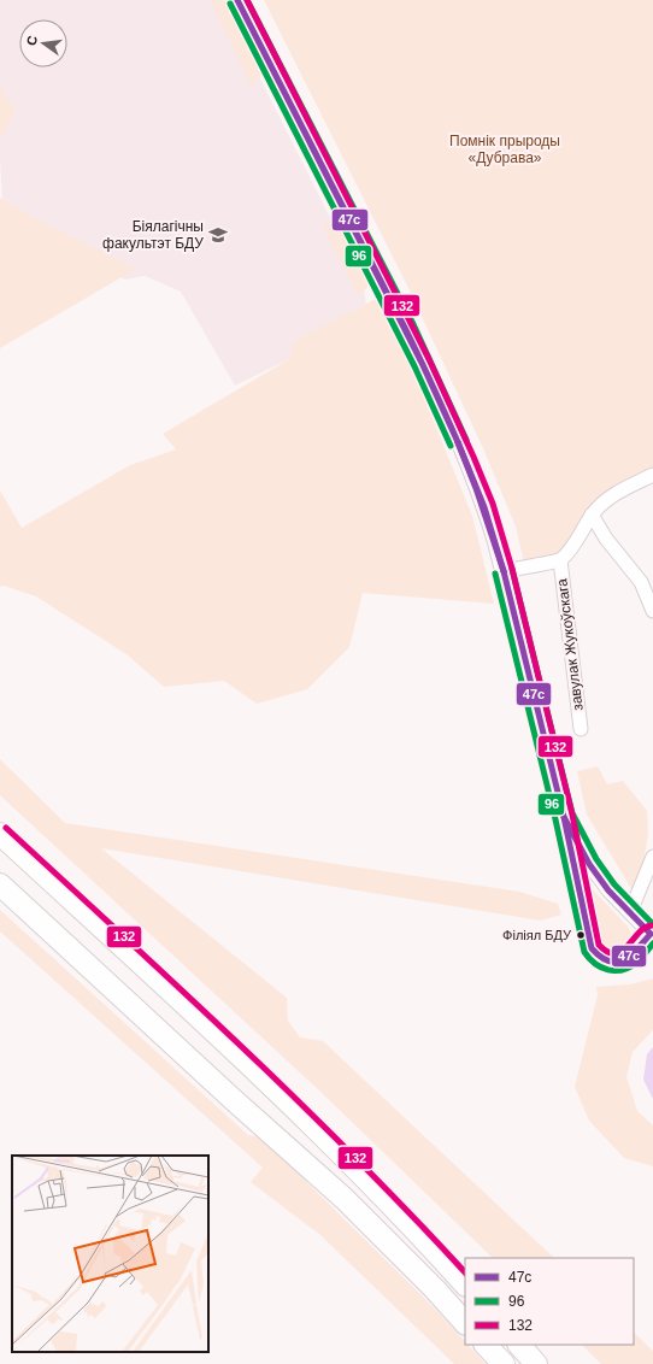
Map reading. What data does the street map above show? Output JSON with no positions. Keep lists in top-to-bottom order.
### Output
{
  "streets": {
    "street": ["завулак Жукоўскага"]
  },
  "parks": ["Помнік прыроды «Дубрава»"],
  "places": {
    "school or university": ["Біялагічны факультэт БДУ"],
    "other": ["Філіял БДУ"]
  },
  "lines": ["transit line 47с", "transit line 96", "transit line 132"],
  "legend": ["47с", "96", "132"],
  "north": "left"
}
